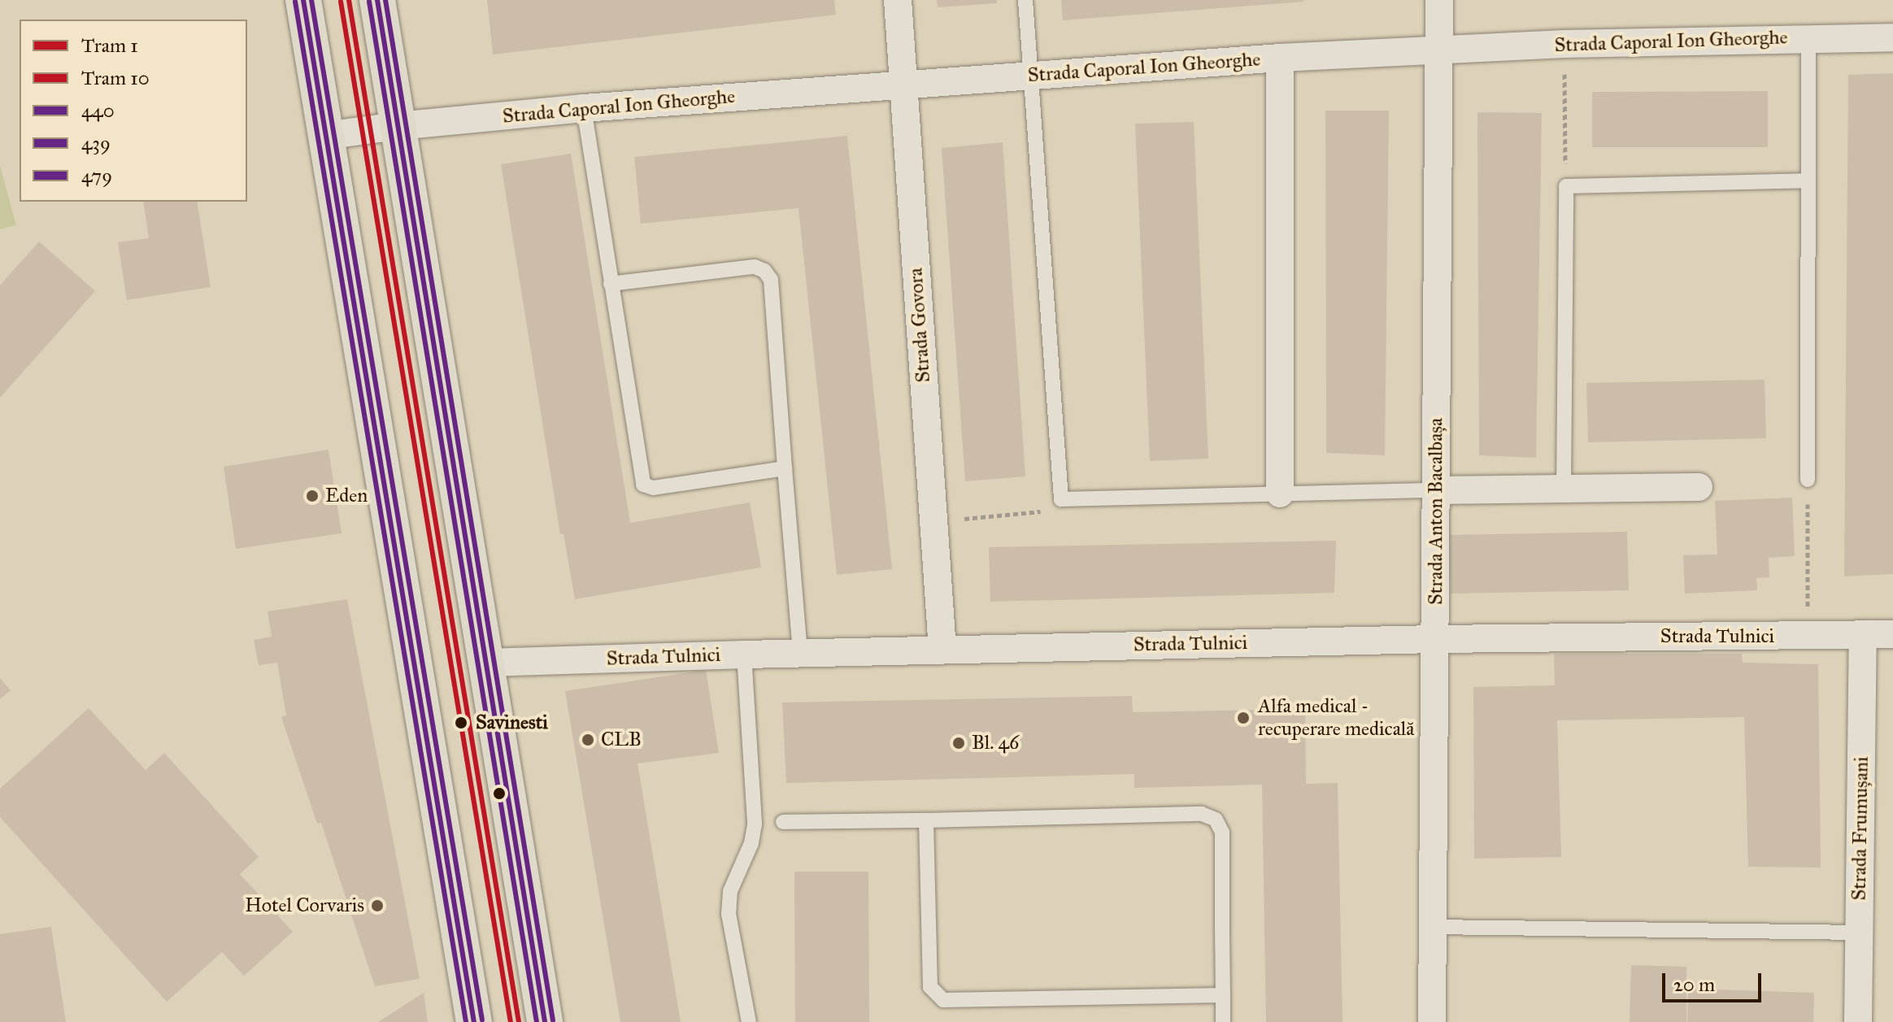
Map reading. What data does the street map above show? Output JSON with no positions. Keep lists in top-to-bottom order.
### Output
{
  "streets": {
    "street": [
      "Strada Caporal Ion Gheorghe",
      "Strada Govora",
      "Strada Anton Bacalbașa",
      "Strada Tulnici",
      "Strada Frumușani"
    ]
  },
  "crossings": [
    ["Strada Caporal Ion Gheorghe", "Strada Govora"],
    ["Strada Caporal Ion Gheorghe", "Strada Anton Bacalbașa"],
    ["Strada Govora", "Strada Tulnici"],
    ["Strada Anton Bacalbașa", "Strada Tulnici"],
    ["Strada Tulnici", "Strada Frumușani"]
  ],
  "places": [
    "Eden",
    "Alfa medical - recuperare medicală",
    "Savinesti",
    "CLB",
    "Bl. 46",
    "Hotel Corvaris"
  ],
  "lines": [
    "tram line 1",
    "transit line 440",
    "transit line 479",
    "tram line 10",
    "transit line 439"
  ],
  "legend": [
    "Tram 1",
    "Tram 10",
    "440",
    "439",
    "479"
  ],
  "scale_bar": "20 m"
}
